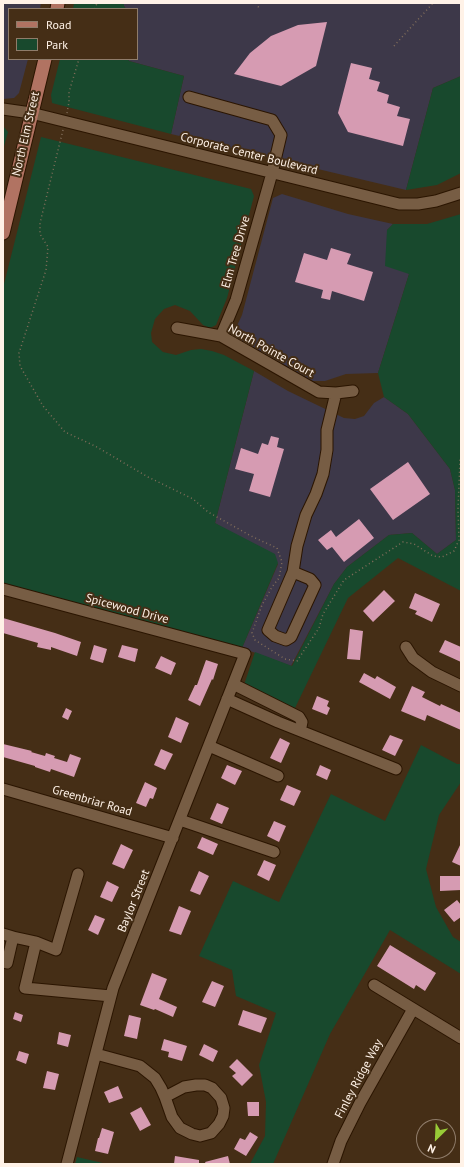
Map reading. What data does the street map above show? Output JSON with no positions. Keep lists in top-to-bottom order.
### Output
{
  "streets": {
    "main road": ["North Elm Street"],
    "street": [
      "Corporate Center Boulevard",
      "Elm Tree Drive",
      "North Pointe Court",
      "Spicewood Drive",
      "Greenbriar Road",
      "Baylor Street",
      "Finley Ridge Way"
    ]
  },
  "crossings": [
    ["North Elm Street", "Corporate Center Boulevard"],
    ["Corporate Center Boulevard", "Elm Tree Drive"],
    ["Elm Tree Drive", "North Pointe Court"],
    ["Spicewood Drive", "Baylor Street"],
    ["Greenbriar Road", "Baylor Street"]
  ],
  "legend": ["Road", "Park"],
  "north": "bottom left"
}
